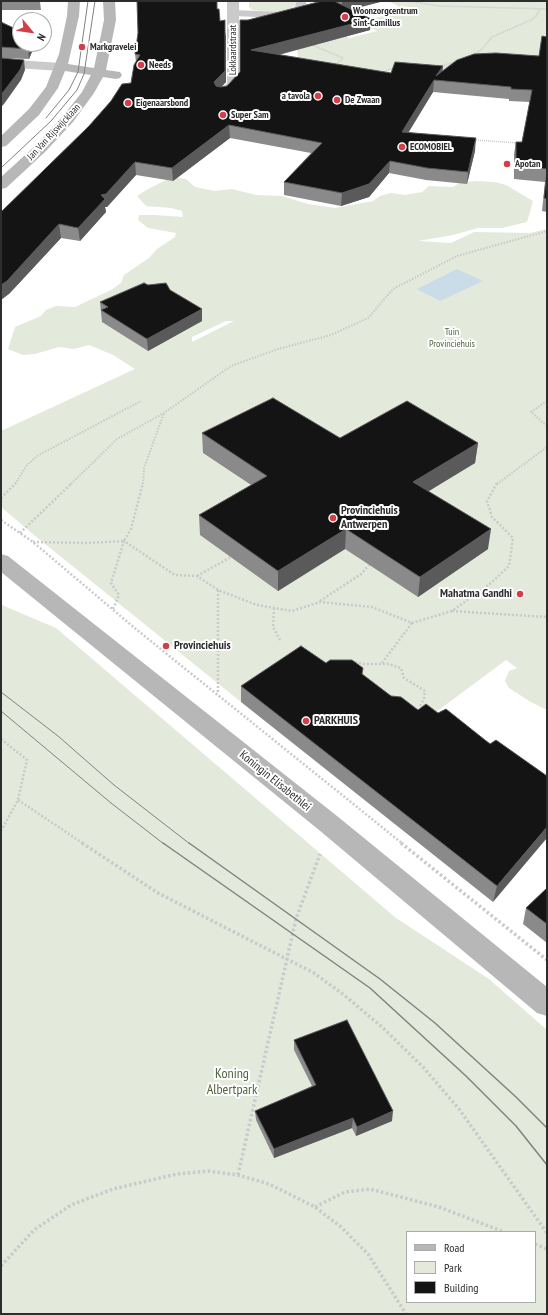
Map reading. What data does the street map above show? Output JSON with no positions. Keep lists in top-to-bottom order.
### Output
{
  "streets": {
    "main road": ["Jan Van Rijswijcklaan", "Koningin Elisabethlei"],
    "street": ["Lokkaardstraat"]
  },
  "parks": ["Tuin Provinciehuis", "Koning Albertpark"],
  "places": [
    "Woonzorgcentrum Sint-Camillus",
    "Markgravelei",
    "Needs",
    "a tavola",
    "De Zwaan",
    "Eigenaarsbond",
    "Super Sam",
    "ECOMOBIEL",
    "Apotan",
    "Provinciehuis Antwerpen",
    "Mahatma Gandhi",
    "Provinciehuis",
    "PARKHUIS"
  ],
  "legend": ["Road", "Park", "Building"],
  "north": "bottom right"
}
